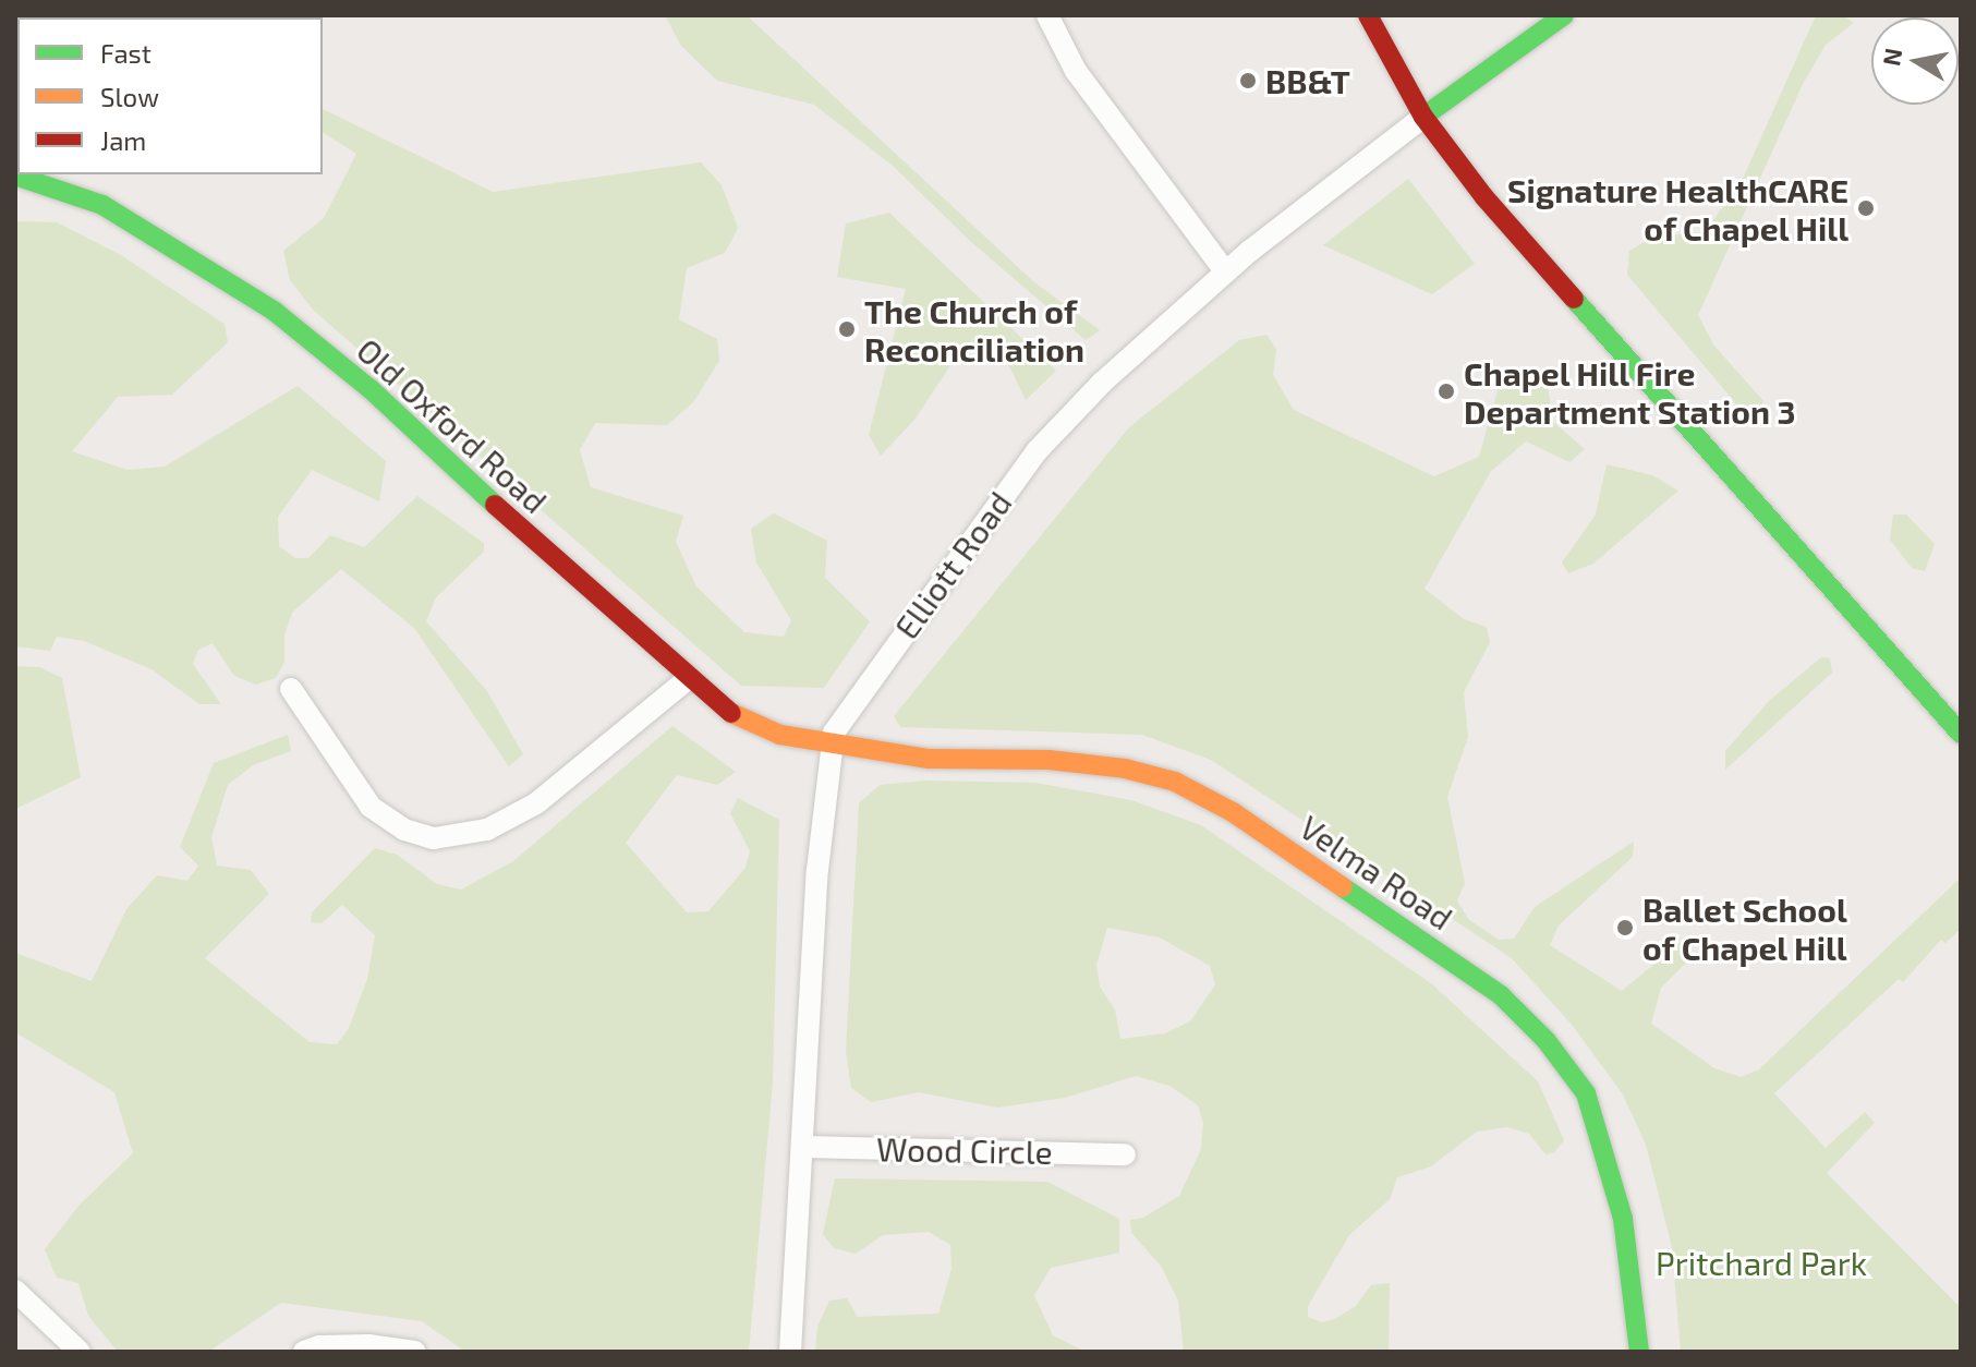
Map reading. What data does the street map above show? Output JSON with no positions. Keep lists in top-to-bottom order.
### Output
{
  "streets": {
    "street": [
      "Old Oxford Road",
      "Elliott Road",
      "Velma Road",
      "Wood Circle"
    ]
  },
  "crossings": [
    ["Old Oxford Road", "Elliott Road"],
    ["Old Oxford Road", "Velma Road"],
    ["Elliott Road", "Velma Road"]
  ],
  "parks": ["Pritchard Park"],
  "places": [
    "BB&T",
    "Signature HealthCARE of Chapel Hill",
    "The Church of Reconciliation",
    "Chapel Hill Fire Department Station 3",
    "Ballet School of Chapel Hill"
  ],
  "legend": ["Fast", "Slow", "Jam"],
  "north": "left"
}
